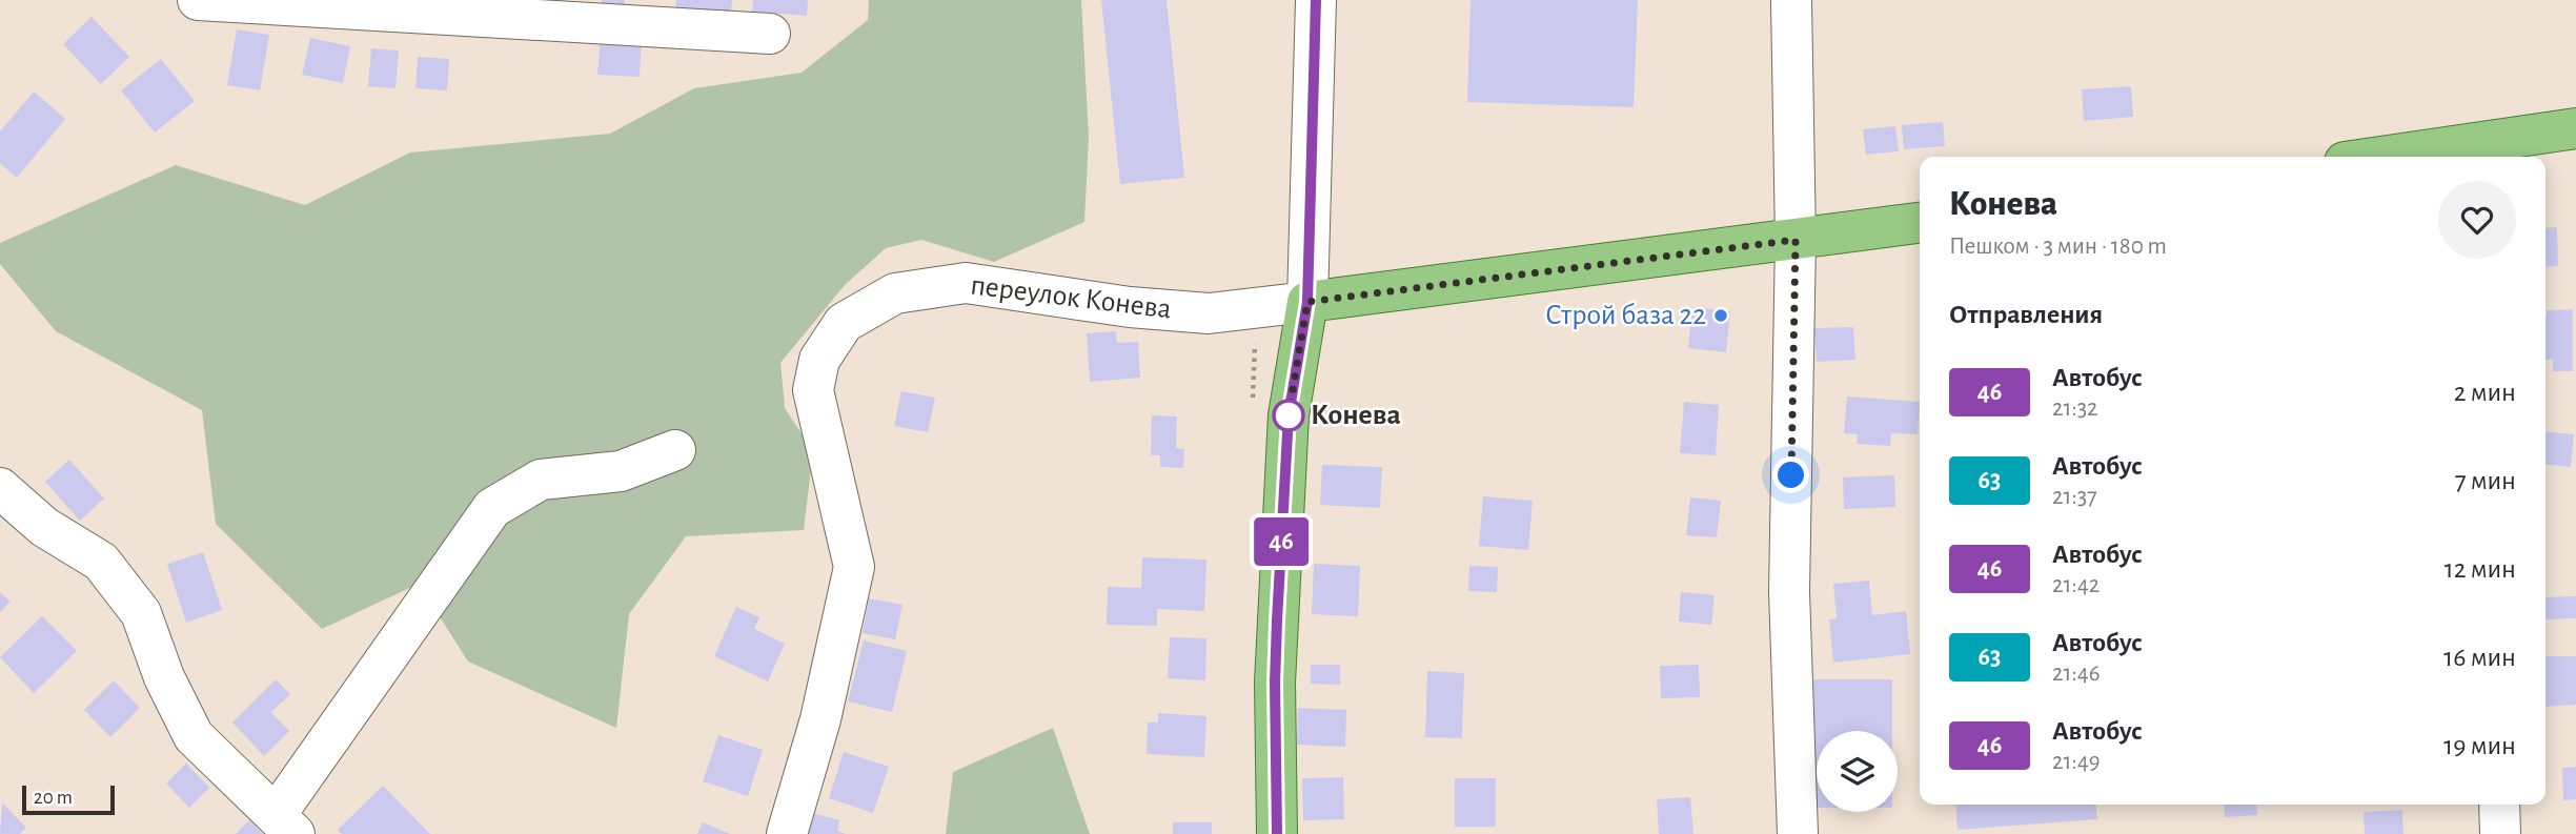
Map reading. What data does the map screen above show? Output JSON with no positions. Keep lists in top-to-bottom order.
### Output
{
  "streets": {
    "street": ["переулок Конева"]
  },
  "places": ["Строй база 22", "Конева"],
  "lines": ["bus line 46"],
  "scale_bar": "20 m",
  "page": {
    "on_map": "46",
    "heading": [
      ["Конева", "Пешком · 3 мин · 180 m"],
      "Отправления"
    ],
    "list": [
      {
        "mark": "46",
        "name": "Автобус",
        "note": "21:32",
        "value": "2 мин"
      },
      {
        "mark": "63",
        "name": "Автобус",
        "note": "21:37",
        "value": "7 мин"
      },
      {
        "mark": "46",
        "name": "Автобус",
        "note": "21:42",
        "value": "12 мин"
      },
      {
        "mark": "63",
        "name": "Автобус",
        "note": "21:46",
        "value": "16 мин"
      },
      {
        "mark": "46",
        "name": "Автобус",
        "note": "21:49",
        "value": "19 мин"
      }
    ],
    "scale": "20 m"
  }
}
